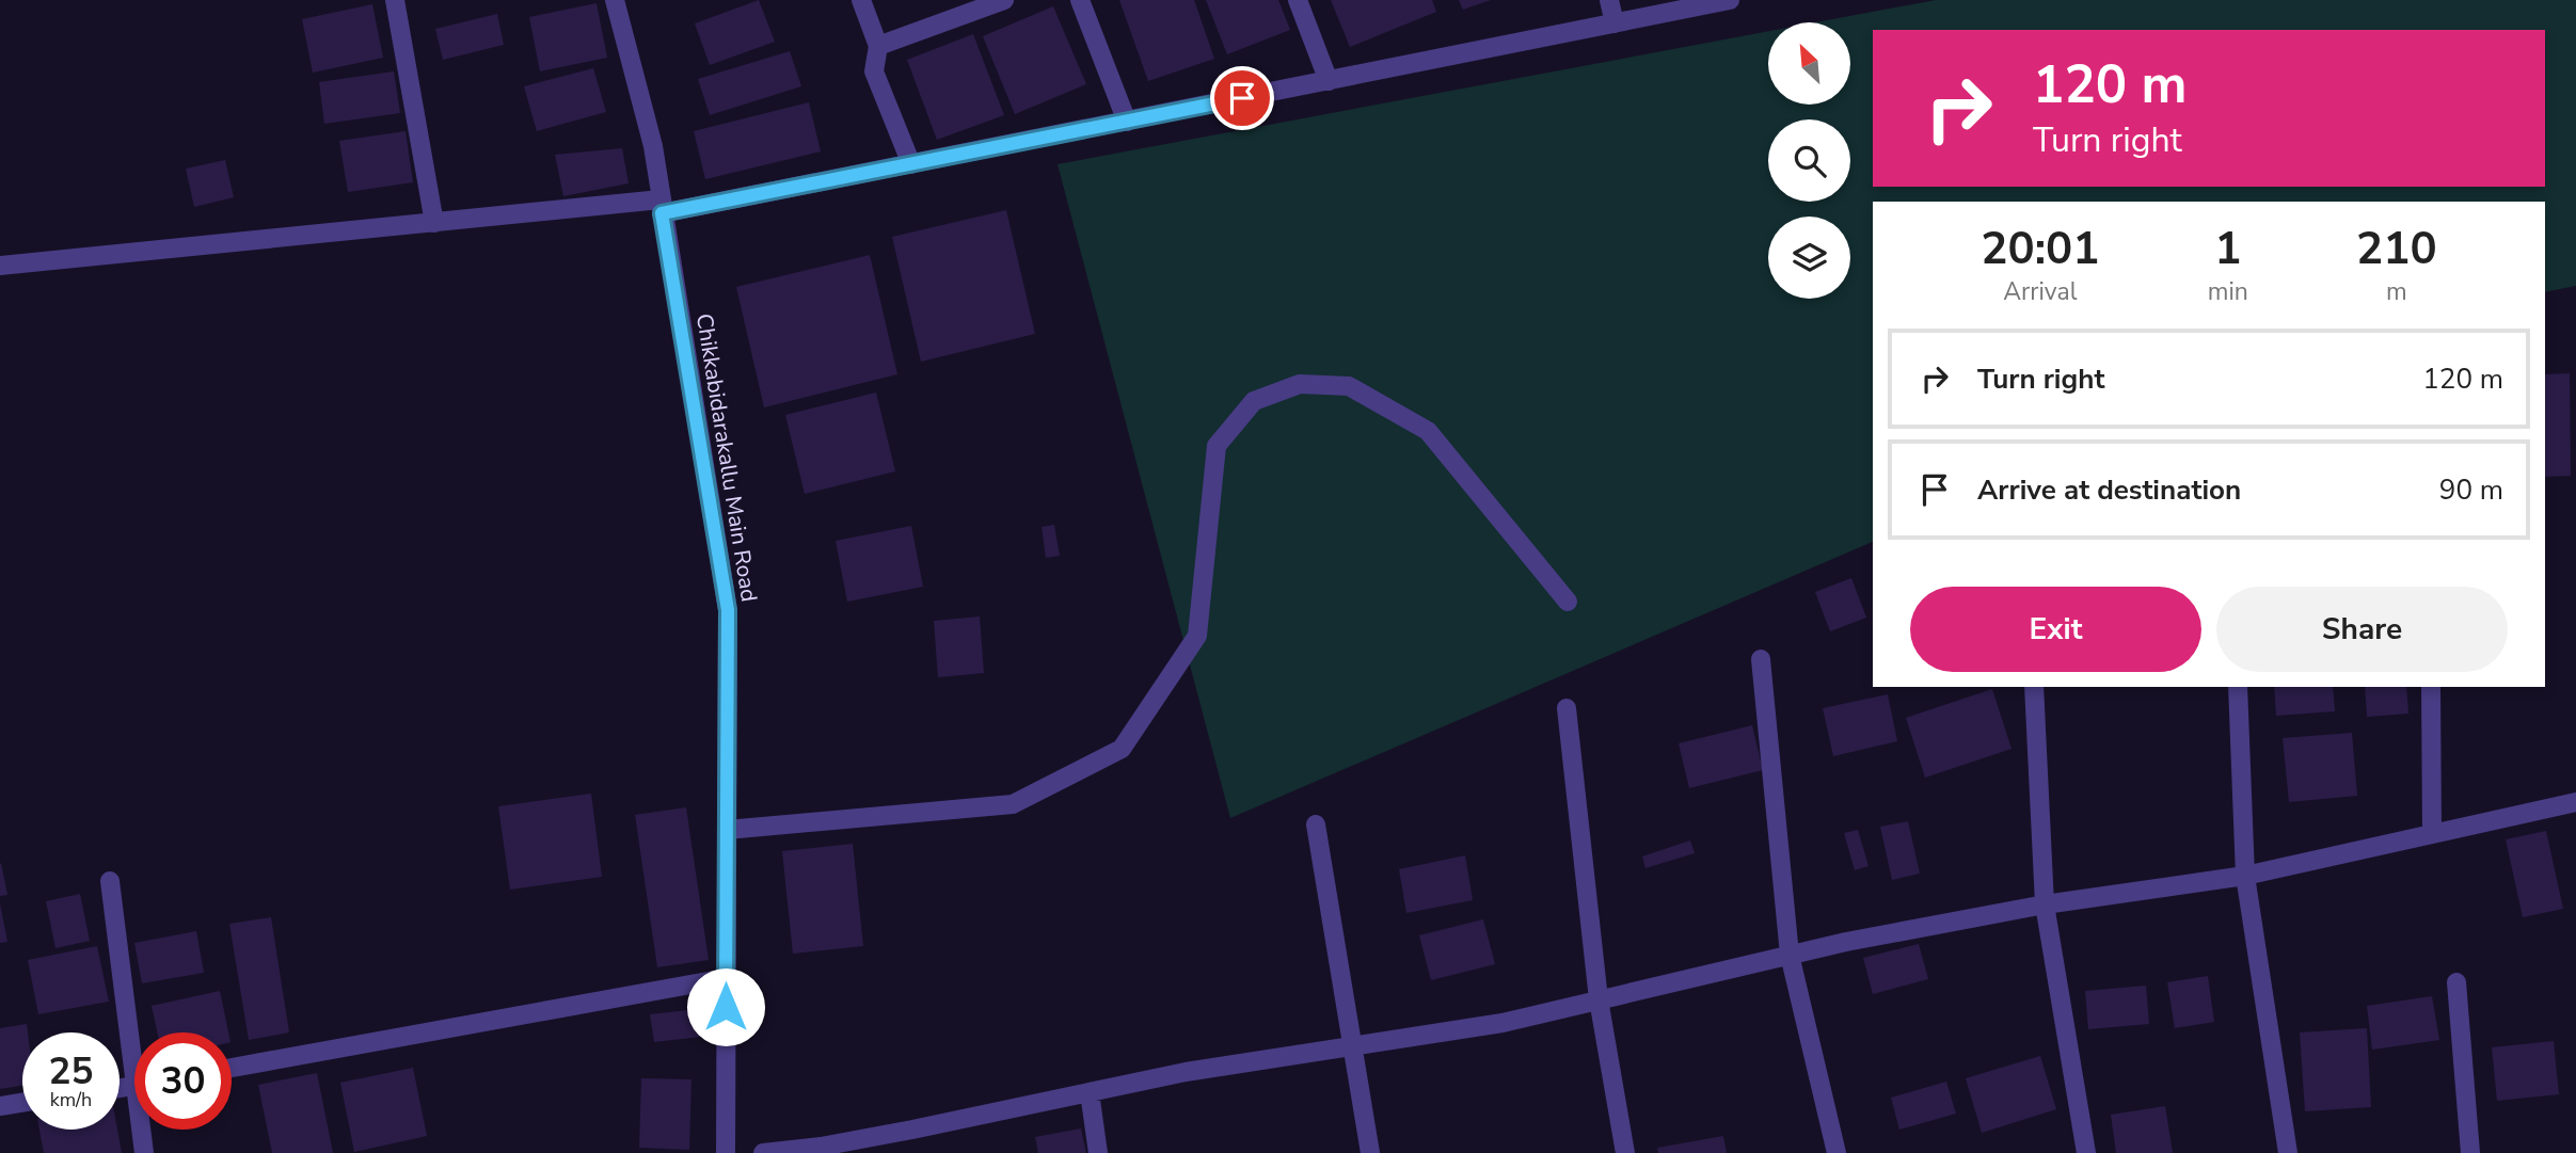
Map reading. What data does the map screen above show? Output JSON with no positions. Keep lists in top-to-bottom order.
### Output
{
  "streets": {
    "street": ["Chikkabidarakallu Main Road"]
  },
  "north": "top left",
  "page": {
    "turn": ["120 m", "Turn right"],
    "eta": [
      "20:01",
      "Arrival",
      "1",
      "min",
      "210",
      "m"
    ],
    "list": [
      {
        "name": "Turn right",
        "value": "120 m"
      },
      {
        "name": "Arrive at destination",
        "value": "90 m"
      }
    ],
    "buttons": ["Exit", "Share"],
    "speed": "25 km/h",
    "limit": "30"
  }
}
